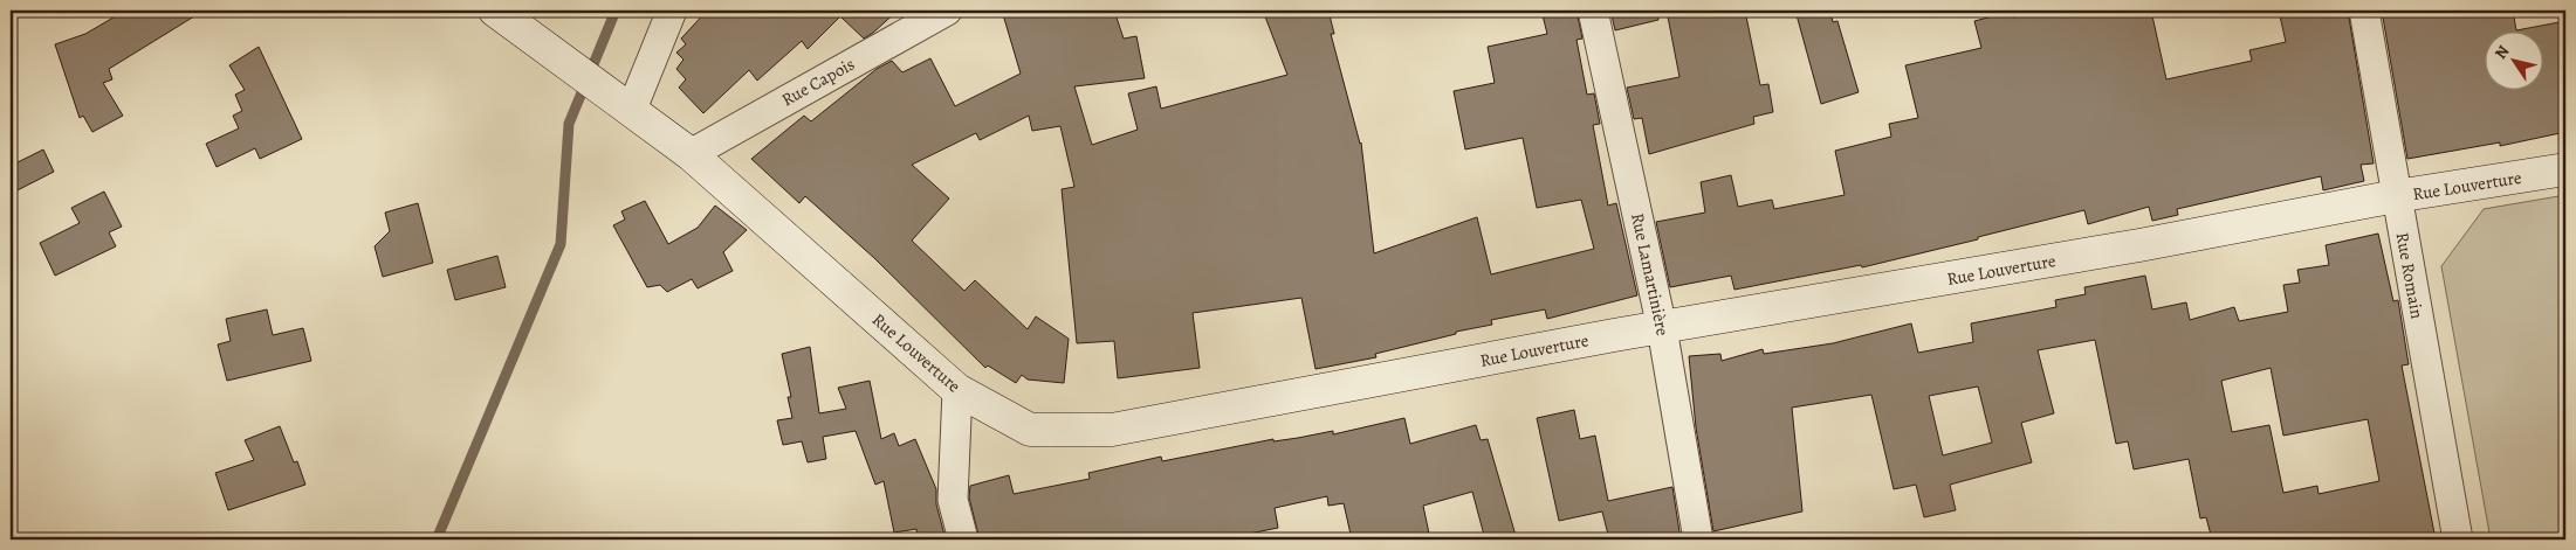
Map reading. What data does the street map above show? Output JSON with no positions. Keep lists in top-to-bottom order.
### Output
{
  "streets": {
    "main road": ["Rue Louverture"],
    "street": ["Rue Capois", "Rue Lamartinière", "Rue Romain"]
  },
  "crossings": [
    ["Rue Capois", "Rue Louverture"],
    ["Rue Louverture", "Rue Lamartinière"],
    ["Rue Louverture", "Rue Romain"]
  ],
  "north": "top left"
}
